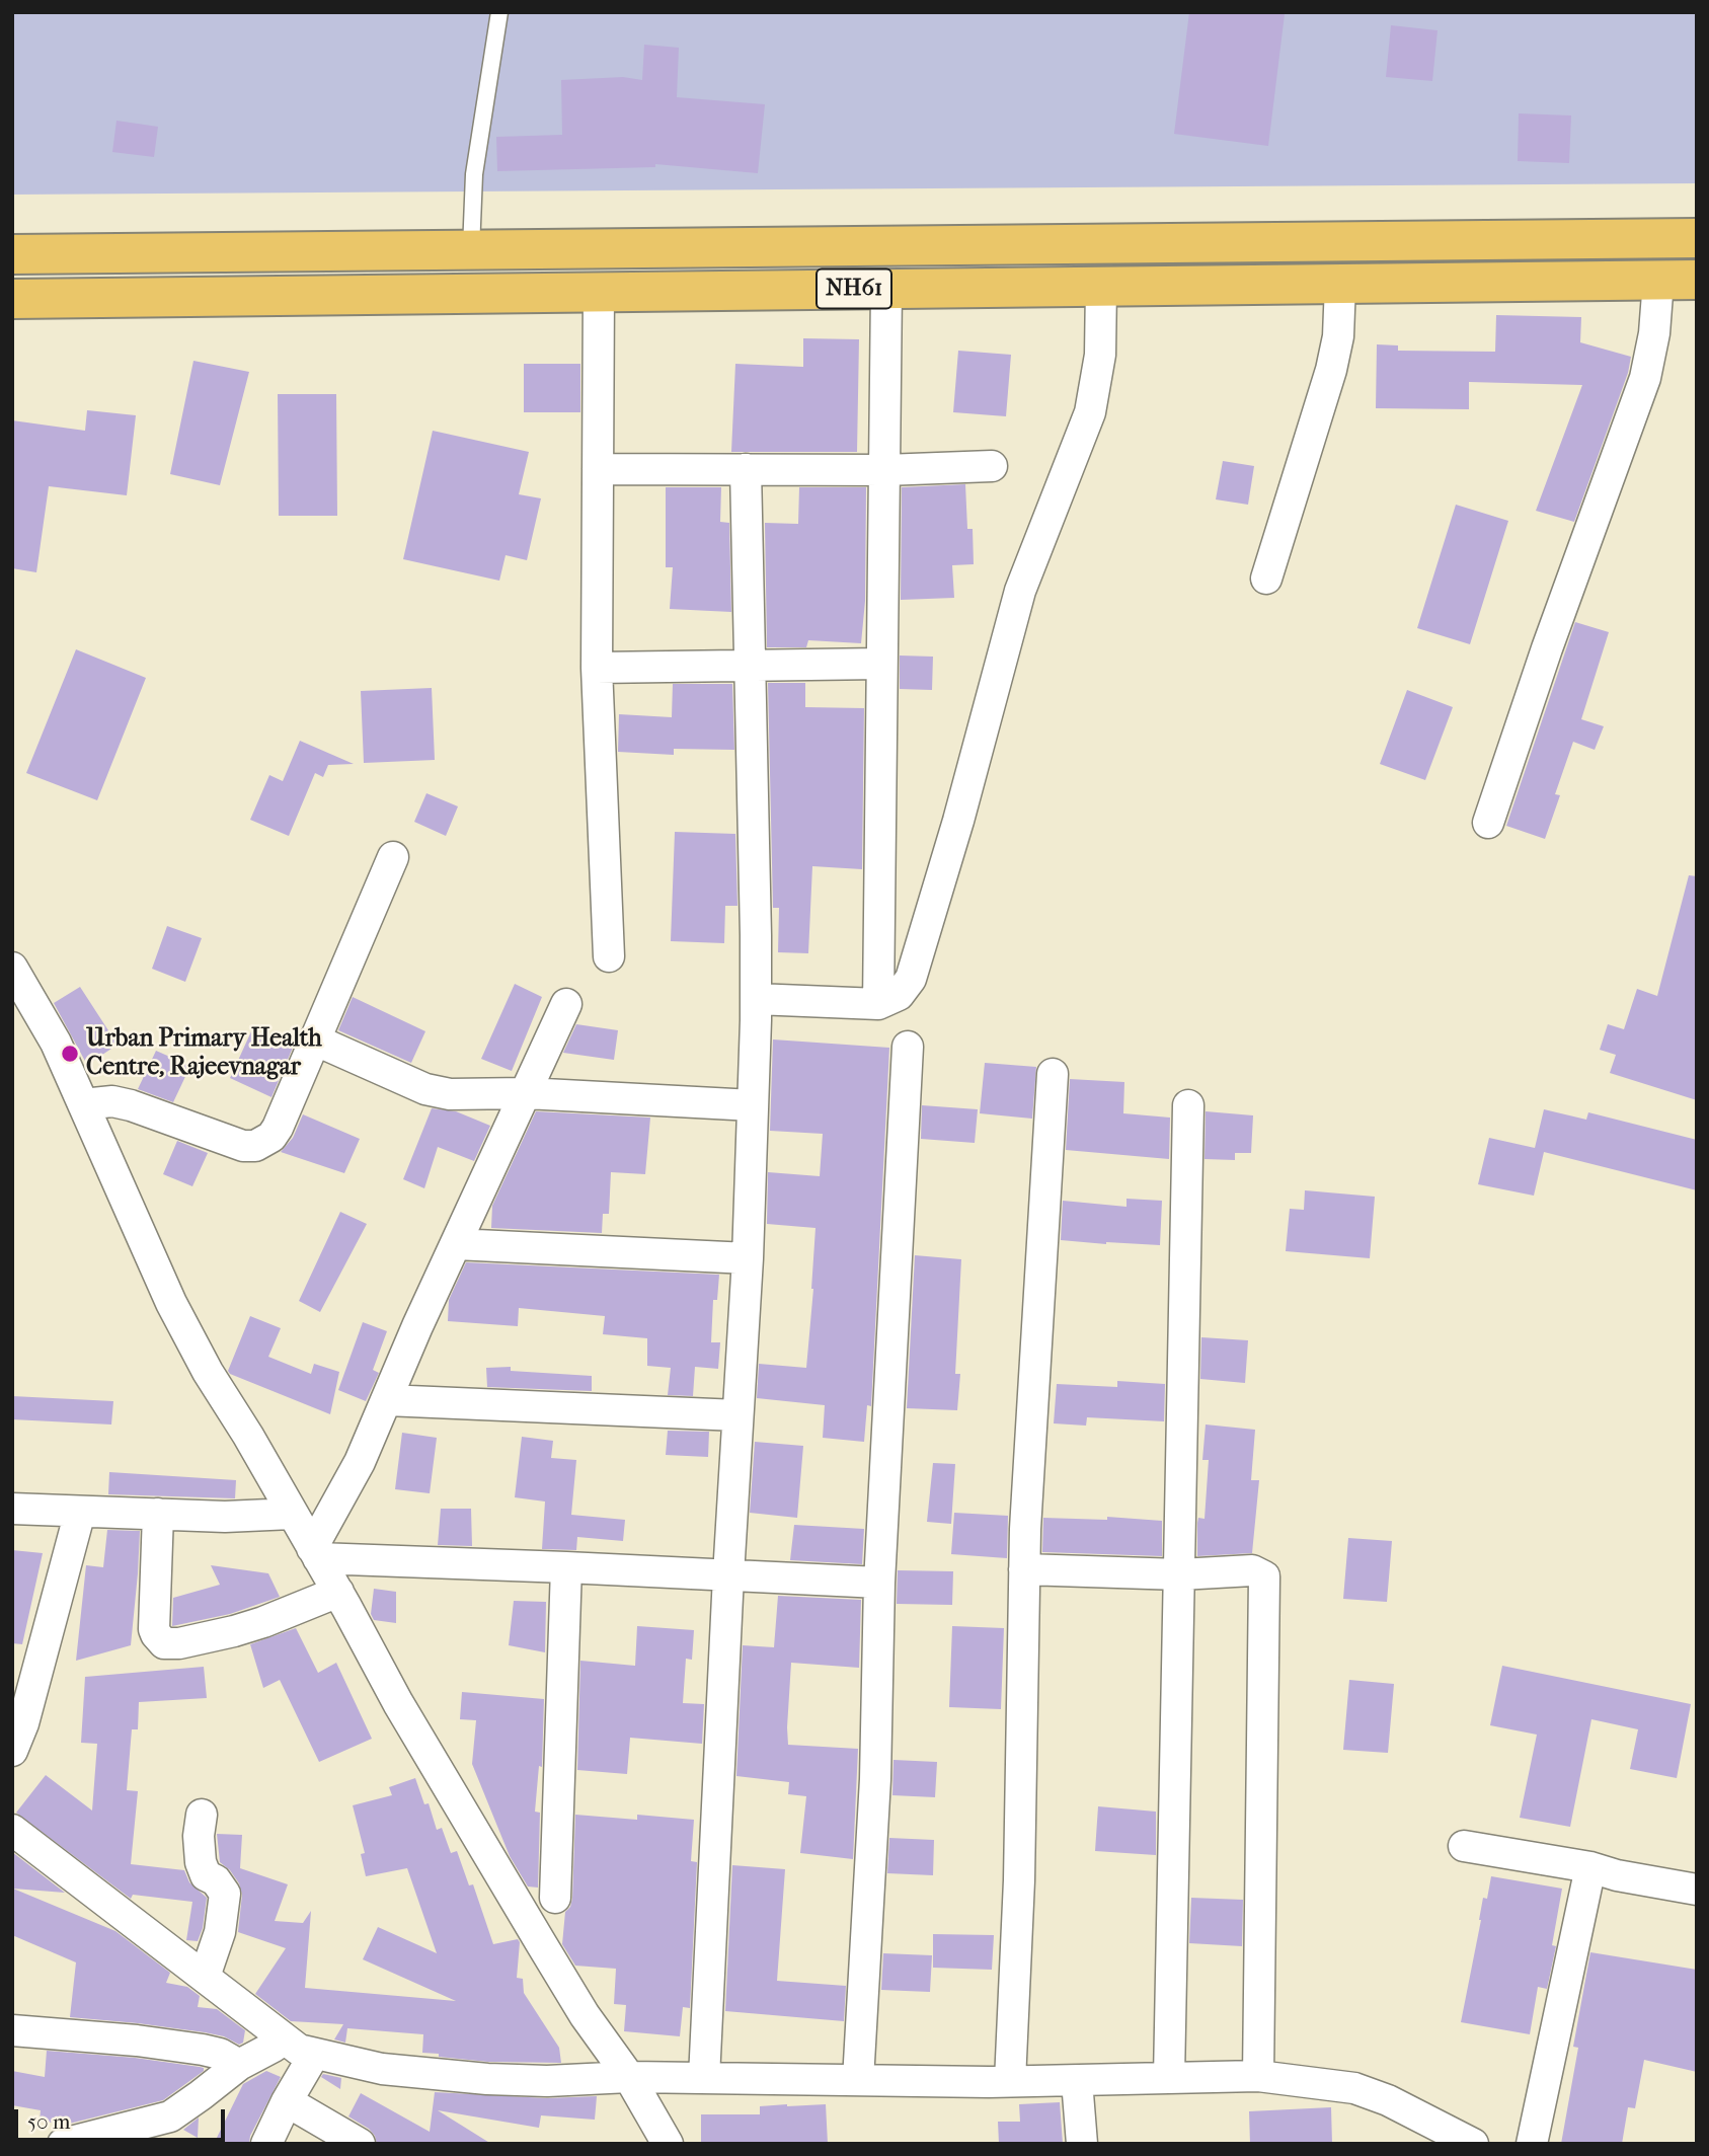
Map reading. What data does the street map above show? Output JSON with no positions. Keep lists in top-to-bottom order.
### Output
{
  "streets": {
    "highway": ["NH61"]
  },
  "places": ["Urban Primary Health Centre, Rajeevnagar"],
  "scale_bar": "50 m"
}
